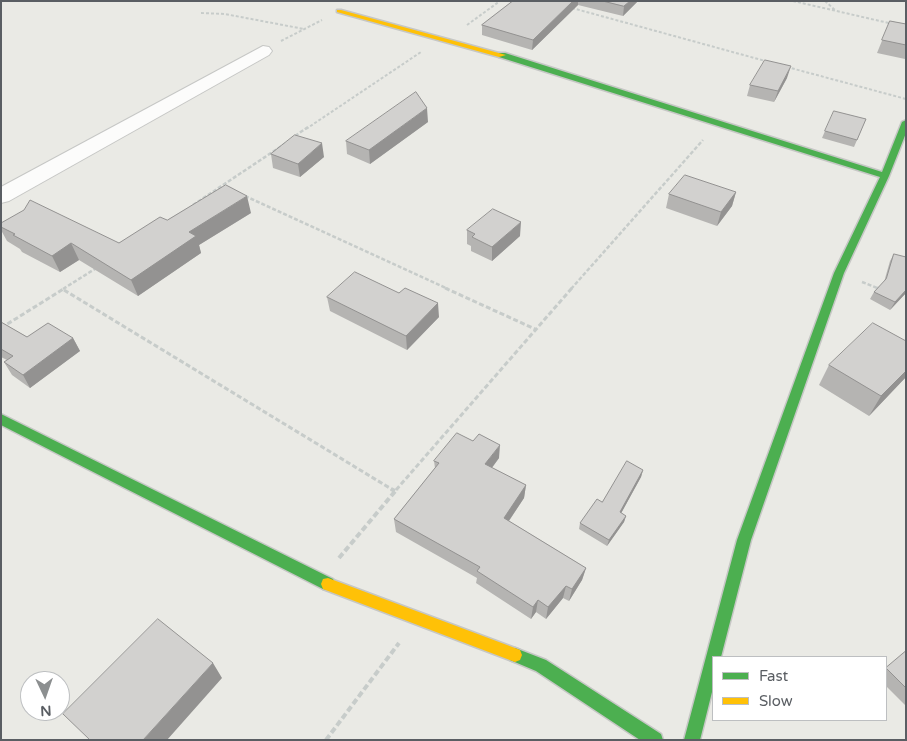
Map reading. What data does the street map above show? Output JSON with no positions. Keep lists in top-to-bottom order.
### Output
{
  "legend": ["Fast", "Slow"],
  "north": "bottom"
}
